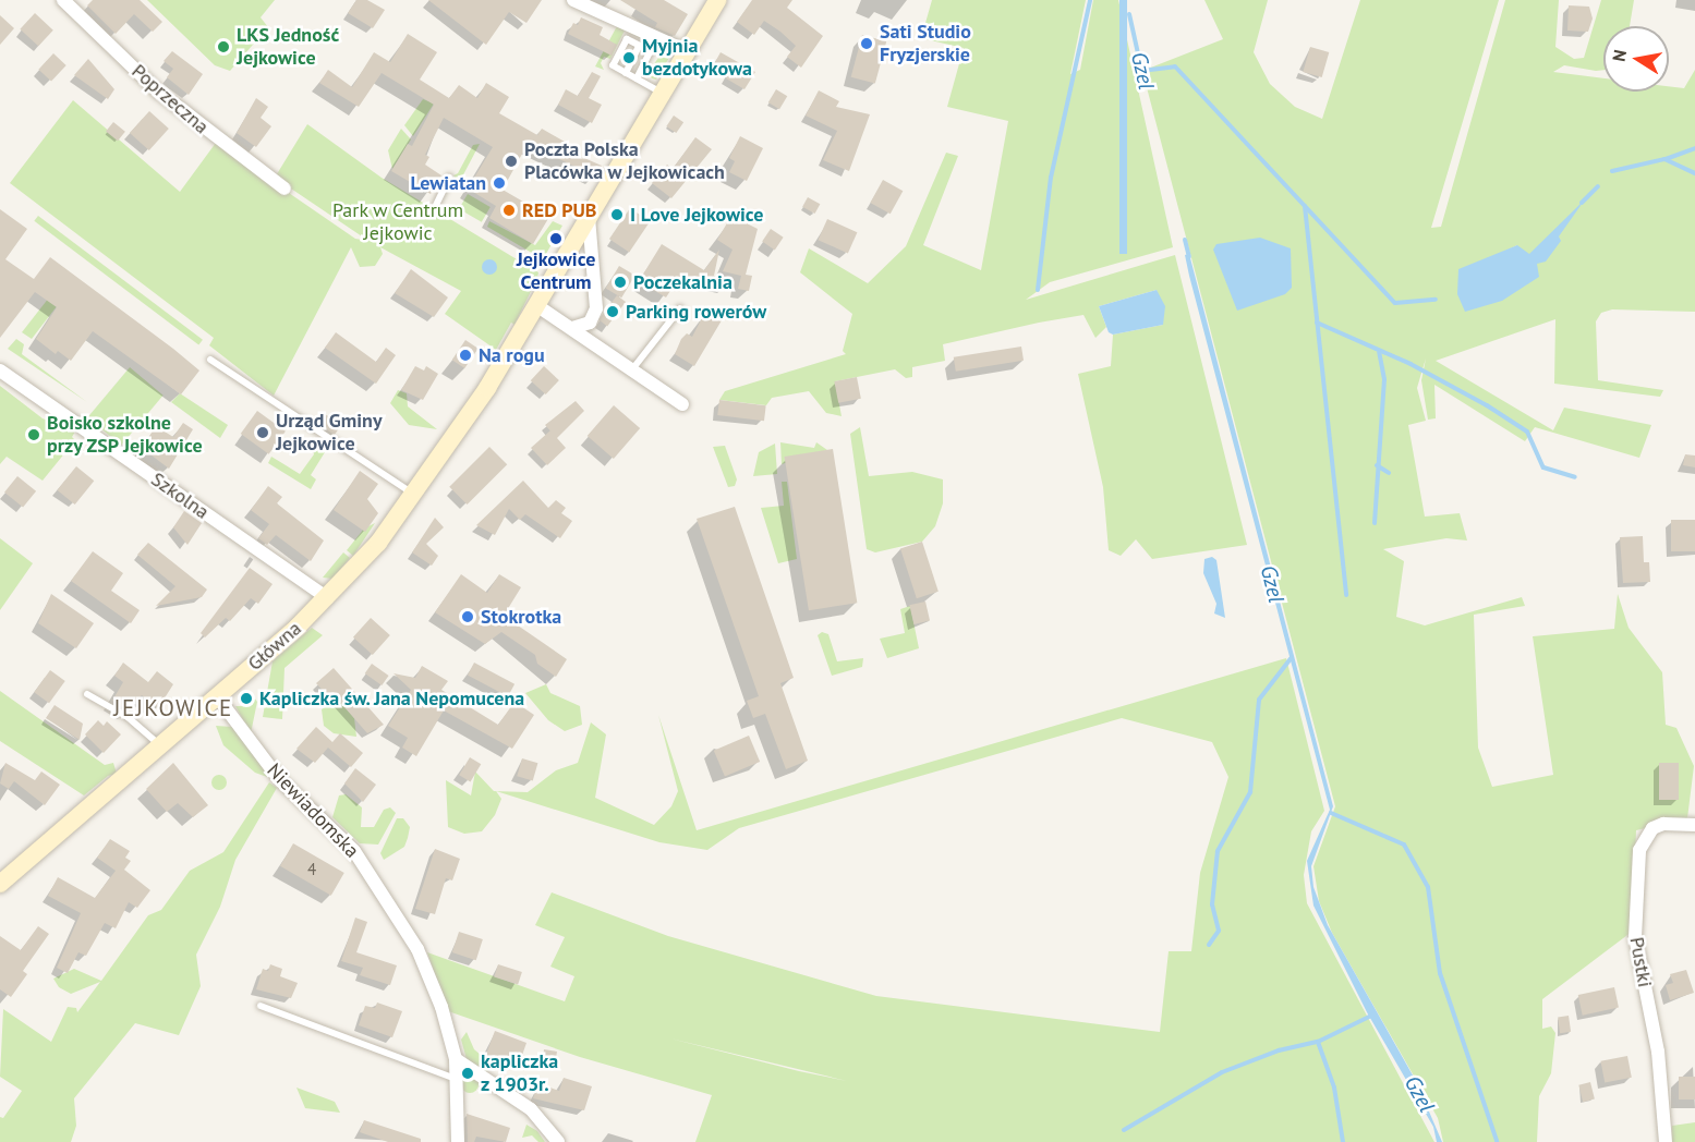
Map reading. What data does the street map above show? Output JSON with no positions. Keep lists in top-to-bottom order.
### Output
{
  "streets": {
    "street": [
      "Poprzeczna",
      "Szkolna",
      "Główna",
      "Niewiadomska",
      "Pustki"
    ]
  },
  "crossings": [
    ["Szkolna", "Główna"],
    ["Główna", "Niewiadomska"]
  ],
  "districts": ["JEJKOWICE"],
  "water": ["Gzel"],
  "parks": ["Park w Centrum Jejkowic"],
  "places": [
    "Sati Studio Fryzjerskie",
    "LKS Jedność Jejkowice",
    "Myjnia bezdotykowa",
    "Poczta Polska Placówka w Jejkowicach",
    "Lewiatan",
    "RED PUB",
    "I Love Jejkowice",
    "Jejkowice Centrum",
    "Poczekalnia",
    "Parking rowerów",
    "Na rogu",
    "Urząd Gminy Jejkowice",
    "Boisko szkolne przy ZSP Jejkowice",
    "Stokrotka",
    "Kapliczka św. Jana Nepomucena",
    "kapliczka z 1903r."
  ],
  "house_numbers": ["4"],
  "north": "left"
}
